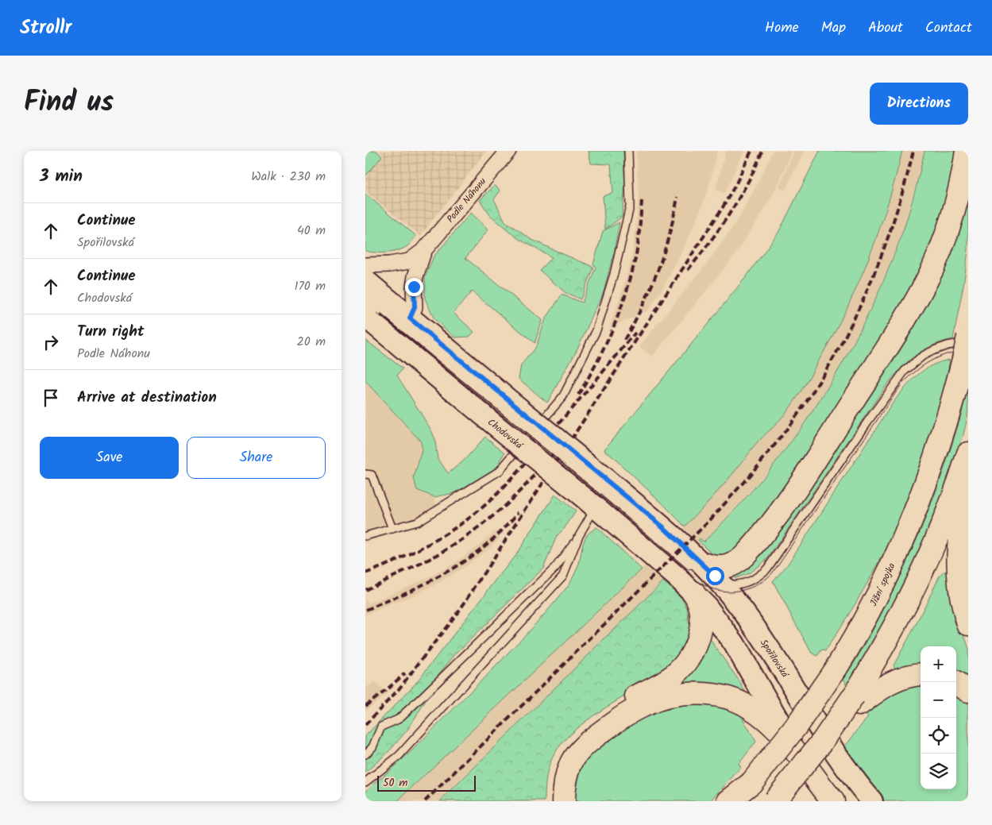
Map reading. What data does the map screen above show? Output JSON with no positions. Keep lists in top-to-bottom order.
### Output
{
  "streets": {
    "highway": ["Jižní spojka", "Spořilovská"],
    "main road": ["Chodovská"],
    "street": ["Podle Náhonu"]
  },
  "crossings": [
    ["Podle Náhonu", "Chodovská"],
    ["Chodovská", "Spořilovská"]
  ],
  "scale_bar": "50 m",
  "page": {
    "header": "Strollr",
    "nav": [
      "Home",
      "Map",
      "About",
      "Contact"
    ],
    "title": "Find us",
    "buttons": [
      "Directions",
      ["Save", "Share"]
    ],
    "heading": ["3 min", "Walk · 230 m"],
    "list": [
      ["Continue", "Spořilovská", "40 m"],
      ["Continue", "Chodovská", "170 m"],
      ["Turn right", "Podle Náhonu", "20 m"],
      "Arrive at destination"
    ],
    "map_buttons": ["+", "−"],
    "scale": "50 m"
  }
}
